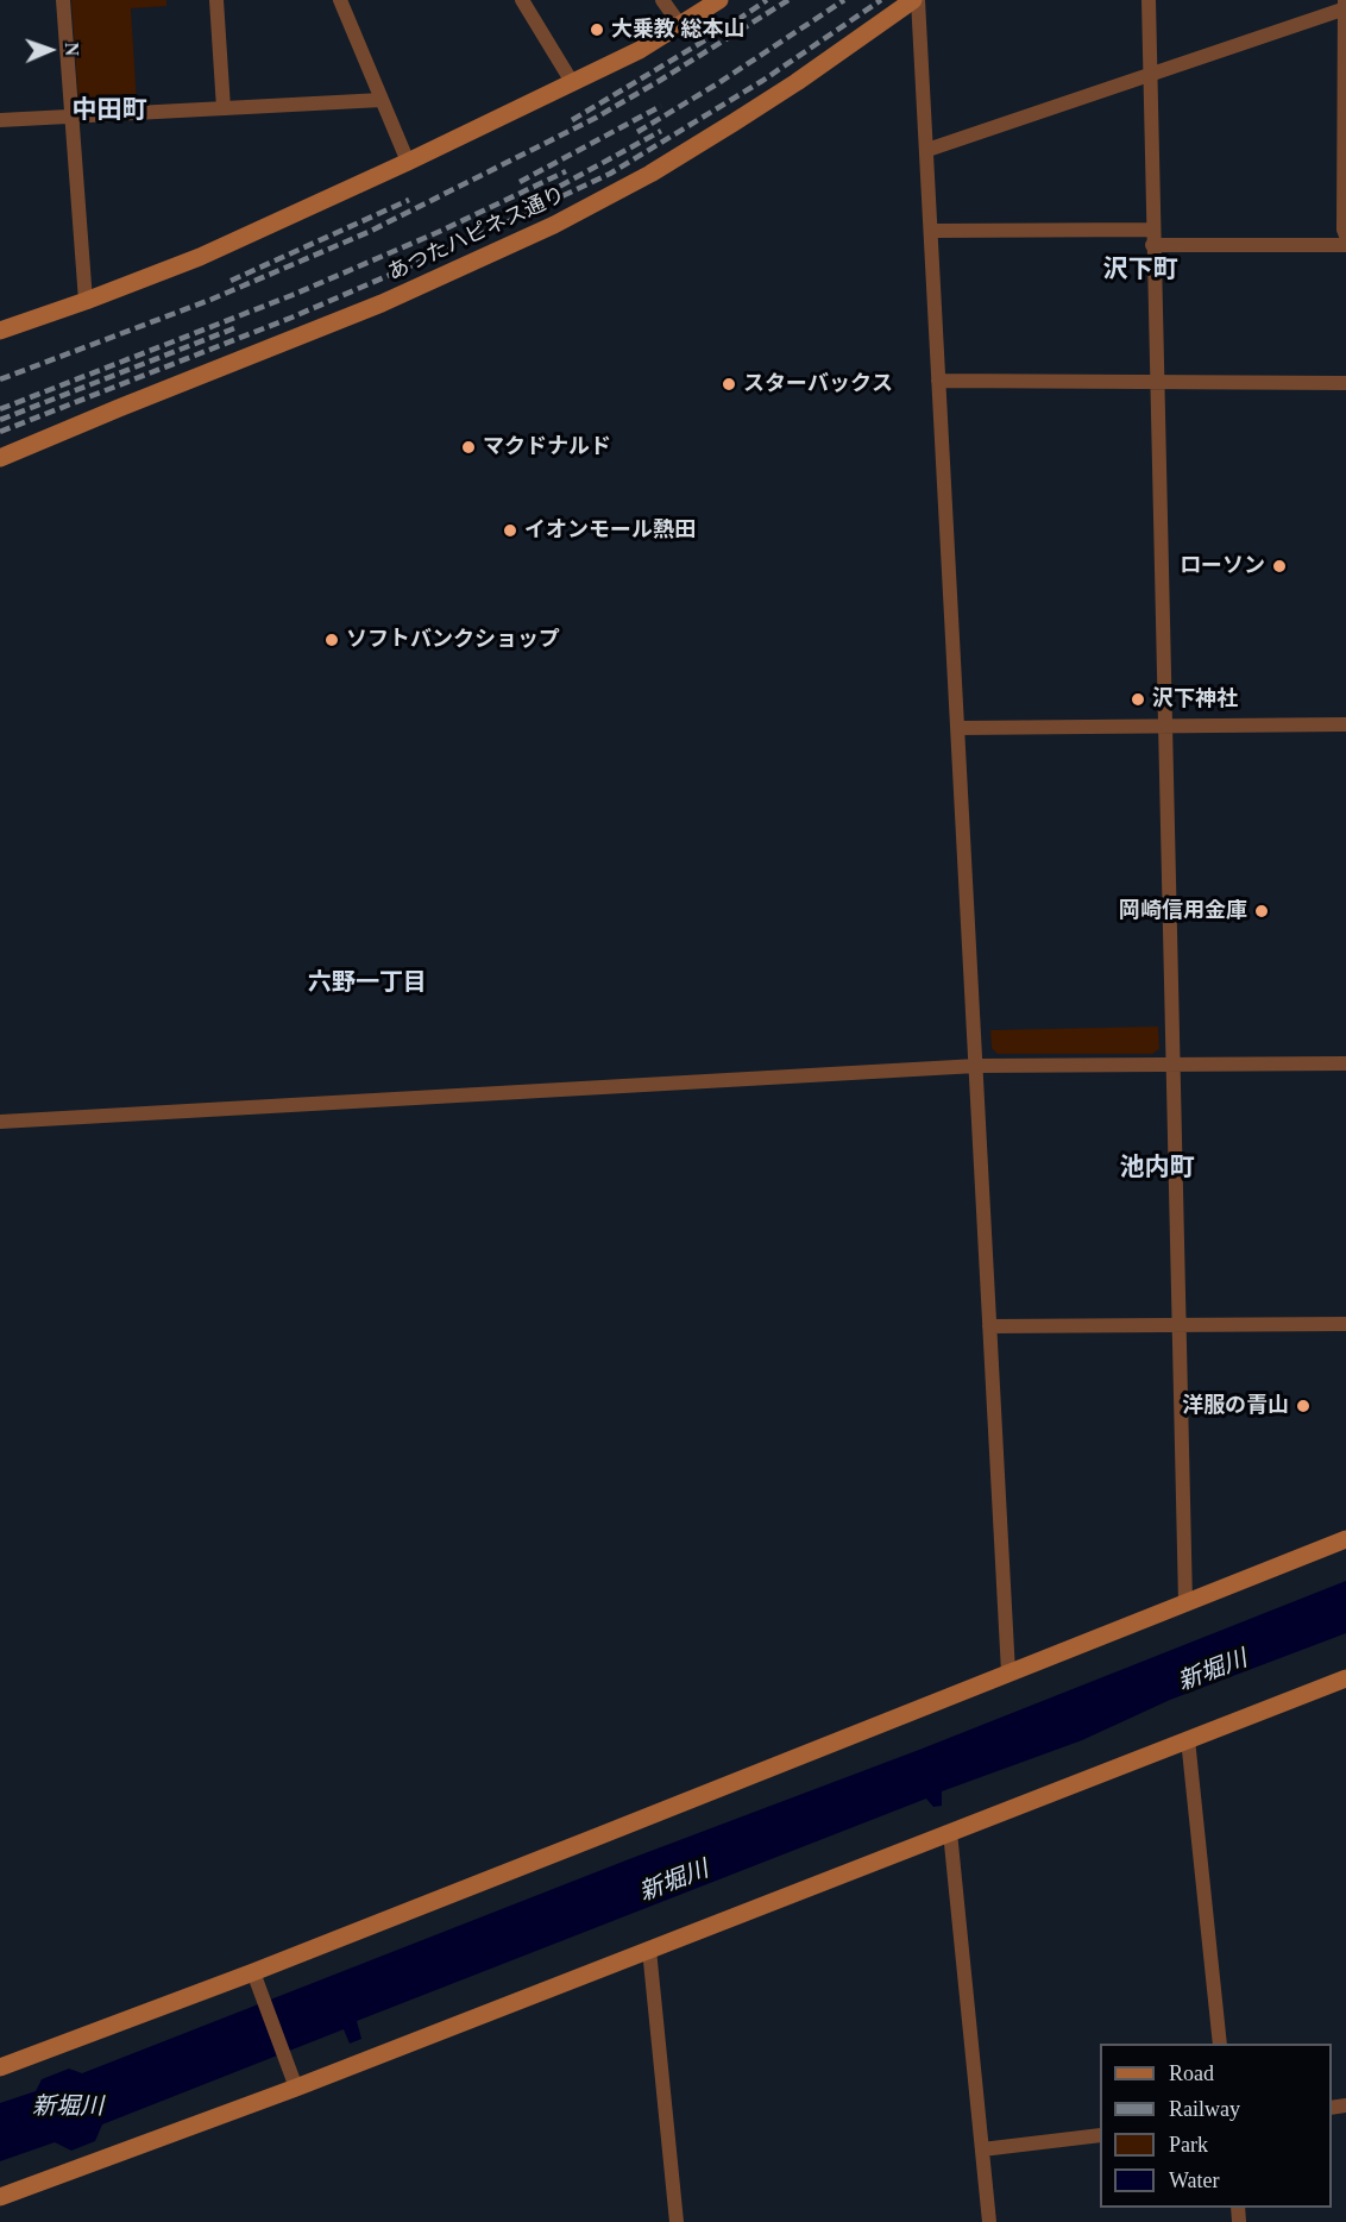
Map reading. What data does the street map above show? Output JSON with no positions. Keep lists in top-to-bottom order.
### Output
{
  "streets": {
    "street": ["あつたハピネス通り"]
  },
  "districts": [
    "中田町",
    "沢下町",
    "六野一丁目",
    "池内町"
  ],
  "water": ["新堀川"],
  "places": [
    "大乗教 総本山",
    "スターバックス",
    "マクドナルド",
    "イオンモール熱田",
    "ローソン",
    "ソフトバンクショップ",
    "沢下神社",
    "岡崎信用金庫",
    "洋服の青山"
  ],
  "legend": [
    "Road",
    "Railway",
    "Park",
    "Water"
  ],
  "north": "right"
}
